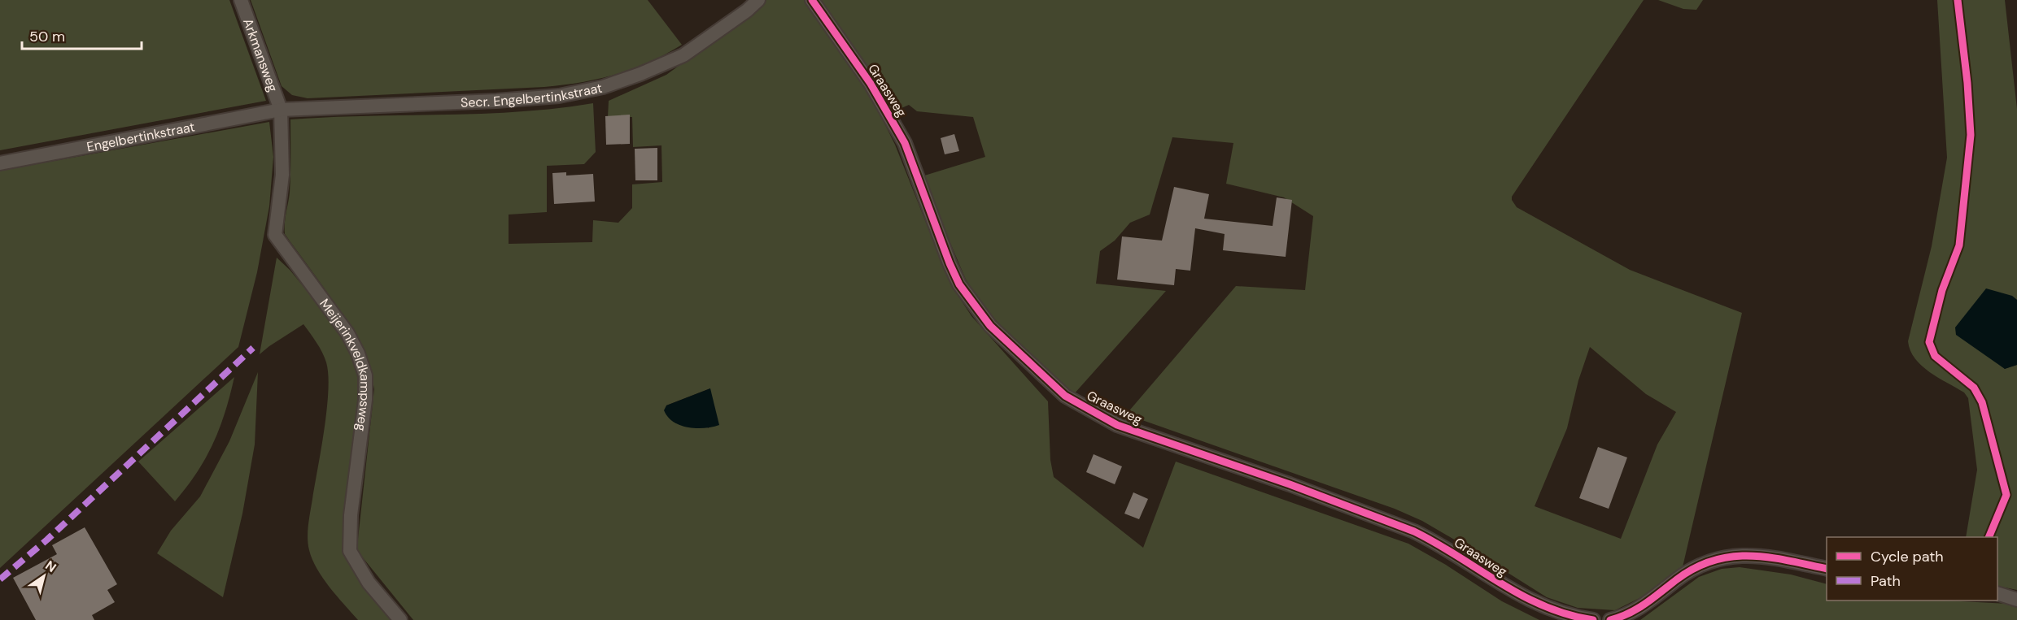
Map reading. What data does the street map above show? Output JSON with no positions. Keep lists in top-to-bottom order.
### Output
{
  "streets": {
    "street": [
      "Arkmansweg",
      "Graasweg",
      "Secr. Engelbertinkstraat",
      "Engelbertinkstraat",
      "Meijerinkveldkampsweg"
    ]
  },
  "crossings": [
    ["Arkmansweg", "Secr. Engelbertinkstraat"],
    ["Arkmansweg", "Engelbertinkstraat"],
    ["Arkmansweg", "Meijerinkveldkampsweg"],
    ["Secr. Engelbertinkstraat", "Engelbertinkstraat"],
    ["Secr. Engelbertinkstraat", "Meijerinkveldkampsweg"],
    ["Engelbertinkstraat", "Meijerinkveldkampsweg"]
  ],
  "legend": ["Cycle path", "Path"],
  "scale_bar": "50 m",
  "north": "top right"
}
